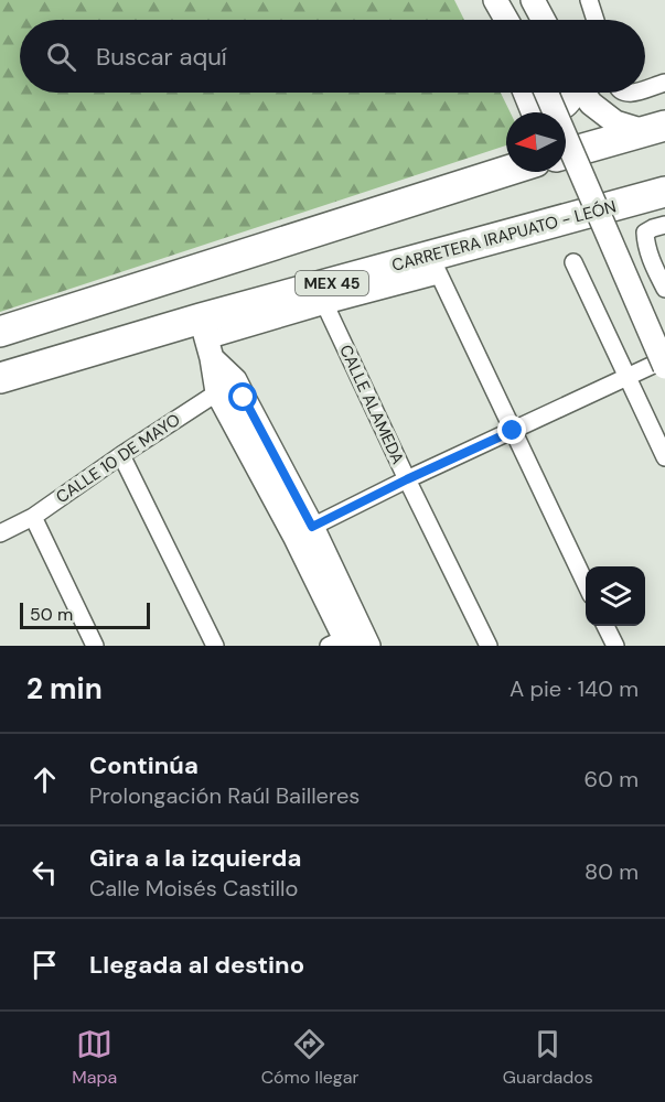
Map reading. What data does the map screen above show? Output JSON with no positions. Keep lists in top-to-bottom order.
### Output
{
  "streets": {
    "highway": ["CARRETERA IRAPUATO - LEÓN", "MEX 45"],
    "street": ["CALLE ALAMEDA", "CALLE 10 DE MAYO"]
  },
  "scale_bar": "50 m",
  "north": "left",
  "page": {
    "search": "Buscar aquí",
    "scale": "50 m",
    "heading": ["2 min", "A pie · 140 m"],
    "list": [
      ["Continúa", "Prolongación Raúl Bailleres", "60 m"],
      ["Gira a la izquierda", "Calle Moisés Castillo", "80 m"],
      "Llegada al destino"
    ],
    "nav": ["Mapa", "Cómo llegar", "Guardados"]
  }
}
